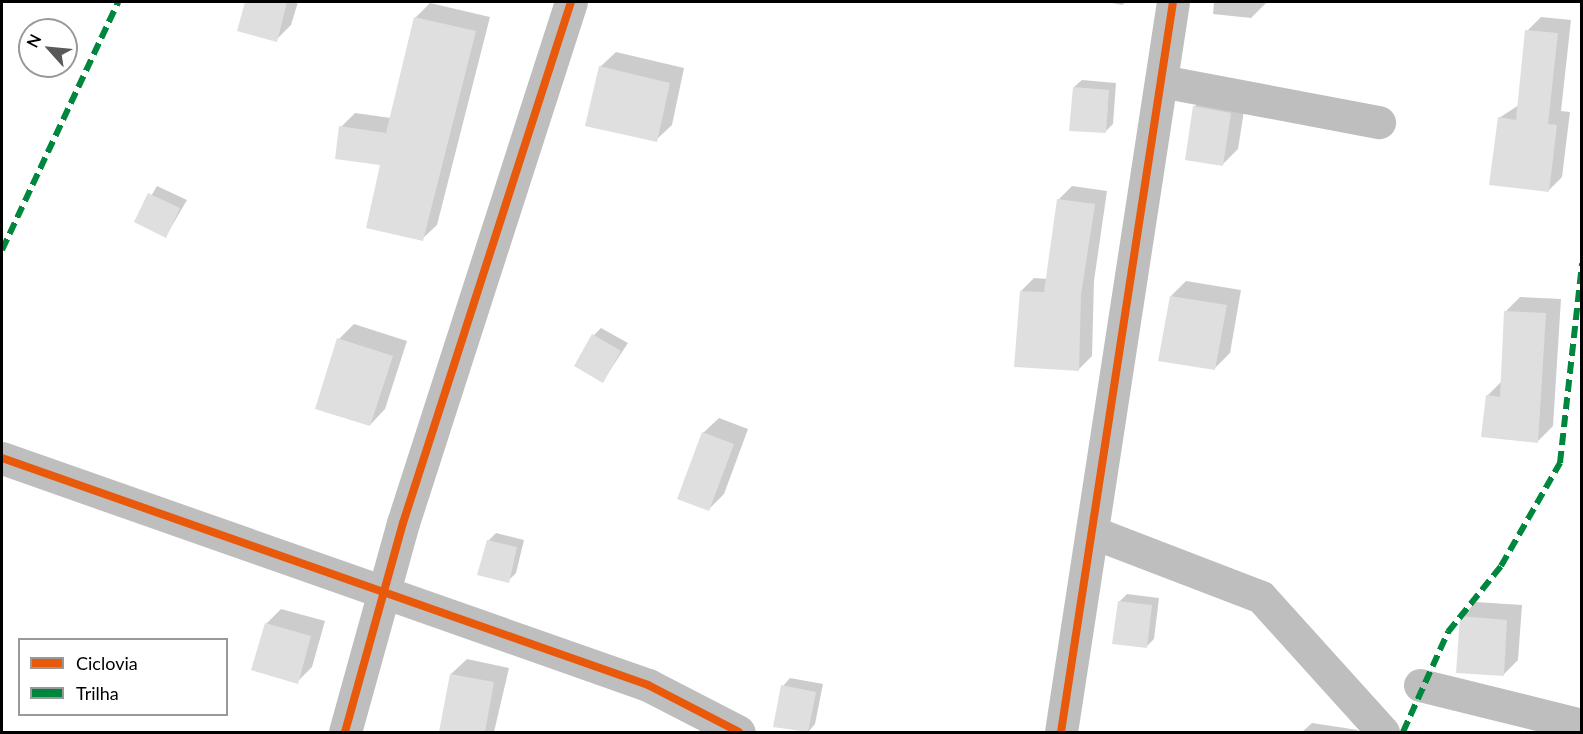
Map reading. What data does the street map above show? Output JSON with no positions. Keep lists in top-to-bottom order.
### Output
{
  "legend": ["Ciclovia", "Trilha"],
  "north": "top left"
}
